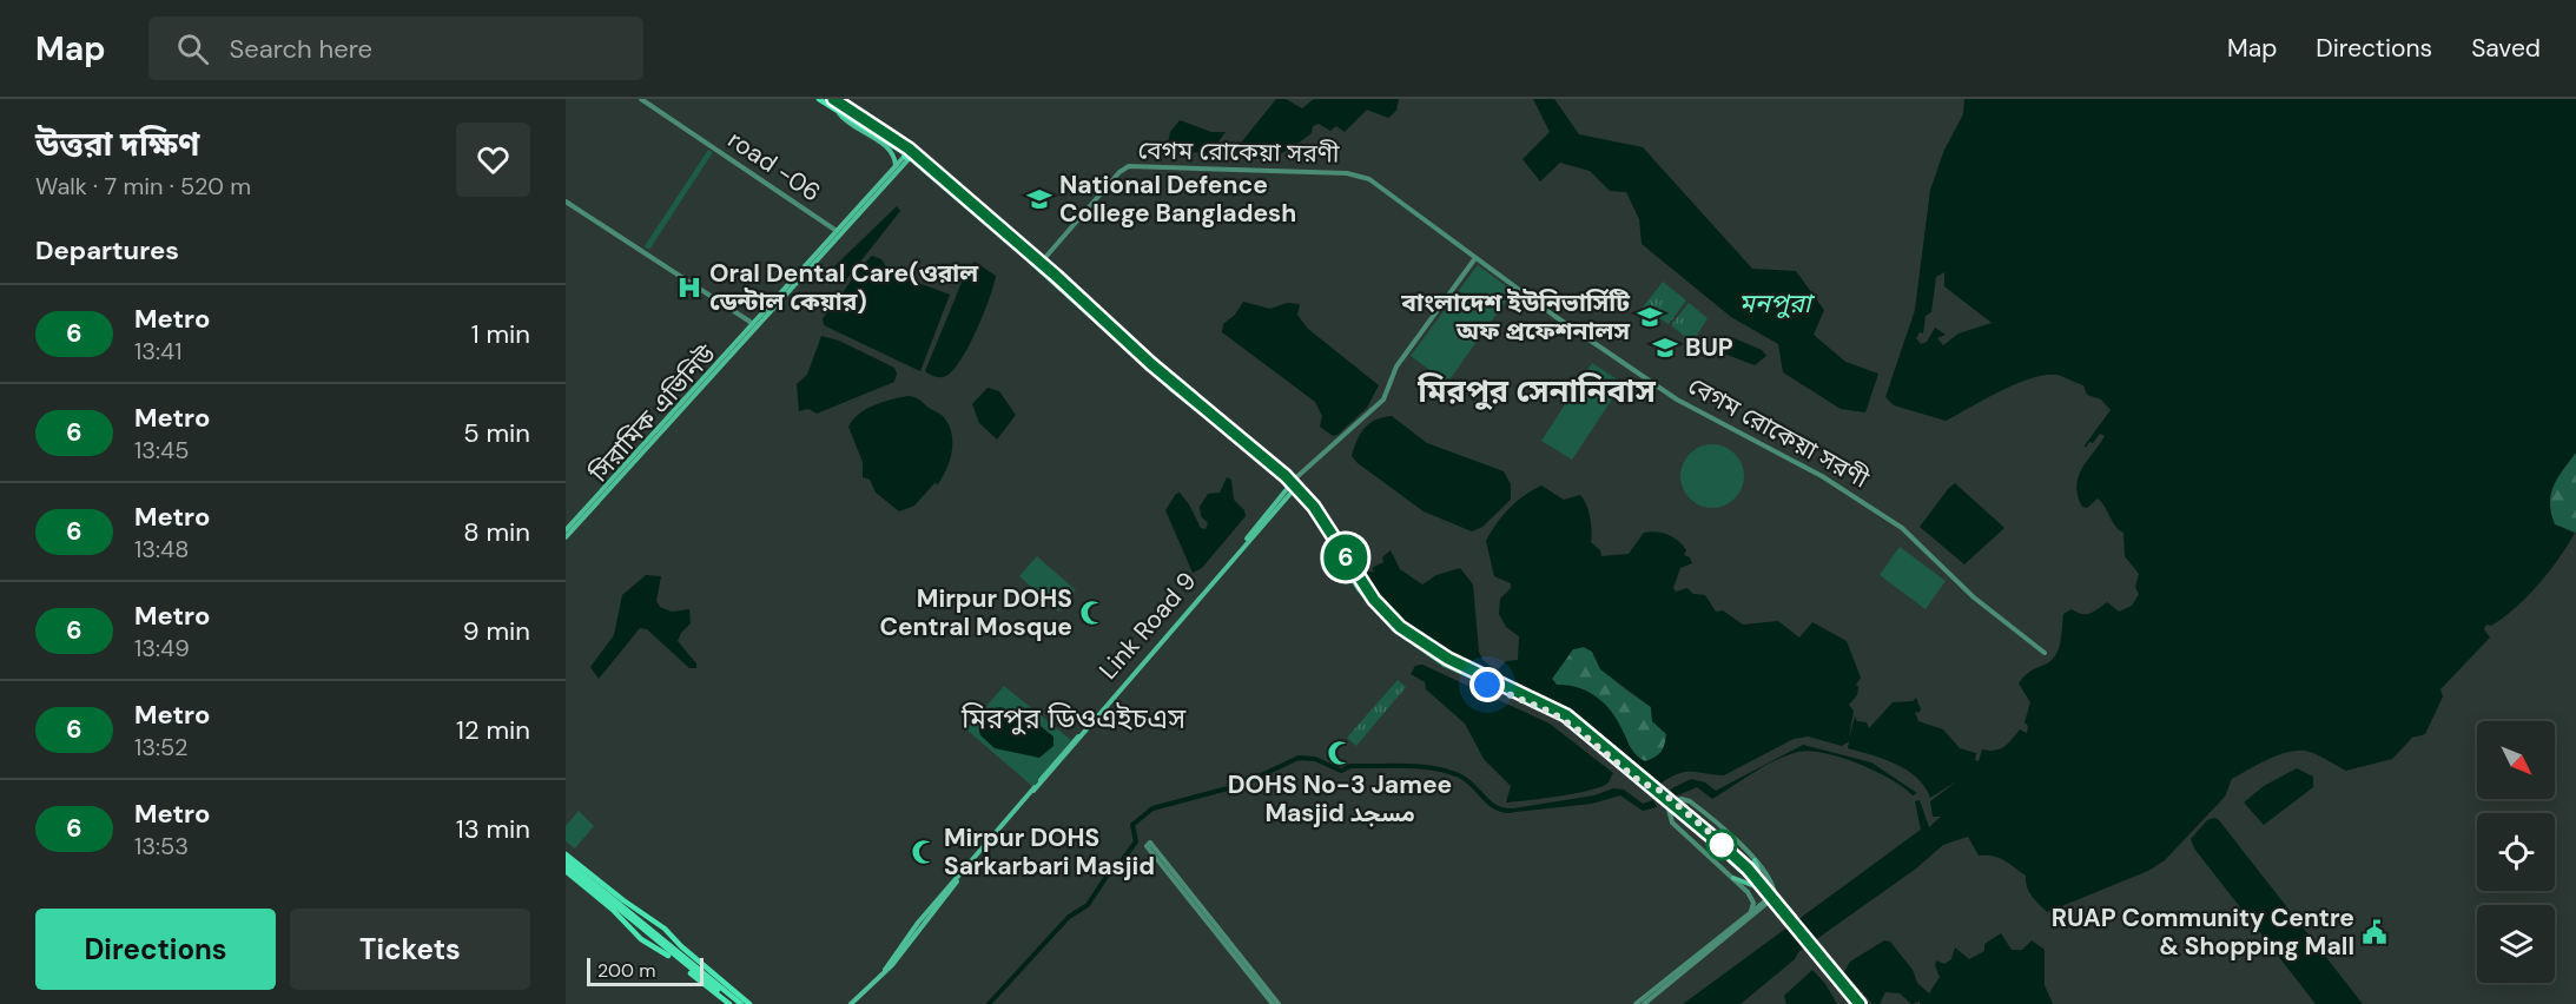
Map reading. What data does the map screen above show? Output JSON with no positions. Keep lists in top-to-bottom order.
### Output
{
  "streets": {
    "main road": ["সিরামিক এভিনিউ", "Link Road 9"],
    "street": ["বেগম রোকেয়া সরণী", "road -06"]
  },
  "crossings": [
    ["road -06", "সিরামিক এভিনিউ"]
  ],
  "districts": ["মিরপুর সেনানিবাস", "মিরপুর ডিওএইচএস"],
  "water": ["মনপুরা"],
  "places": {
    "school or university": ["National Defence College Bangladesh", "বাংলাদেশ ইউনিভার্সিটি অফ প্রফেশনালস", "BUP"],
    "hospital": ["Oral Dental Care(ওরাল ডেন্টাল কেয়ার)"],
    "mosque": ["Mirpur DOHS Central Mosque", "DOHS No-3 Jamee Masjid مسجد", "Mirpur DOHS Sarkarbari Masjid"],
    "public building": ["RUAP Community Centre & Shopping Mall"]
  },
  "lines": ["metro line 6"],
  "scale_bar": "200 m",
  "north": "bottom right",
  "page": {
    "header": "Map",
    "search": "Search here",
    "nav": ["Map", "Directions", "Saved"],
    "heading": [
      ["উত্তরা দক্ষিণ", "Walk · 7 min · 520 m"],
      "Departures"
    ],
    "on_map": "6",
    "list": [
      {
        "mark": "6",
        "name": "Metro",
        "note": "13:41",
        "value": "1 min"
      },
      {
        "mark": "6",
        "name": "Metro",
        "note": "13:45",
        "value": "5 min"
      },
      {
        "mark": "6",
        "name": "Metro",
        "note": "13:48",
        "value": "8 min"
      },
      {
        "mark": "6",
        "name": "Metro",
        "note": "13:49",
        "value": "9 min"
      },
      {
        "mark": "6",
        "name": "Metro",
        "note": "13:52",
        "value": "12 min"
      },
      {
        "mark": "6",
        "name": "Metro",
        "note": "13:53",
        "value": "13 min"
      }
    ],
    "buttons": ["Directions", "Tickets"],
    "scale": "200 m"
  }
}
